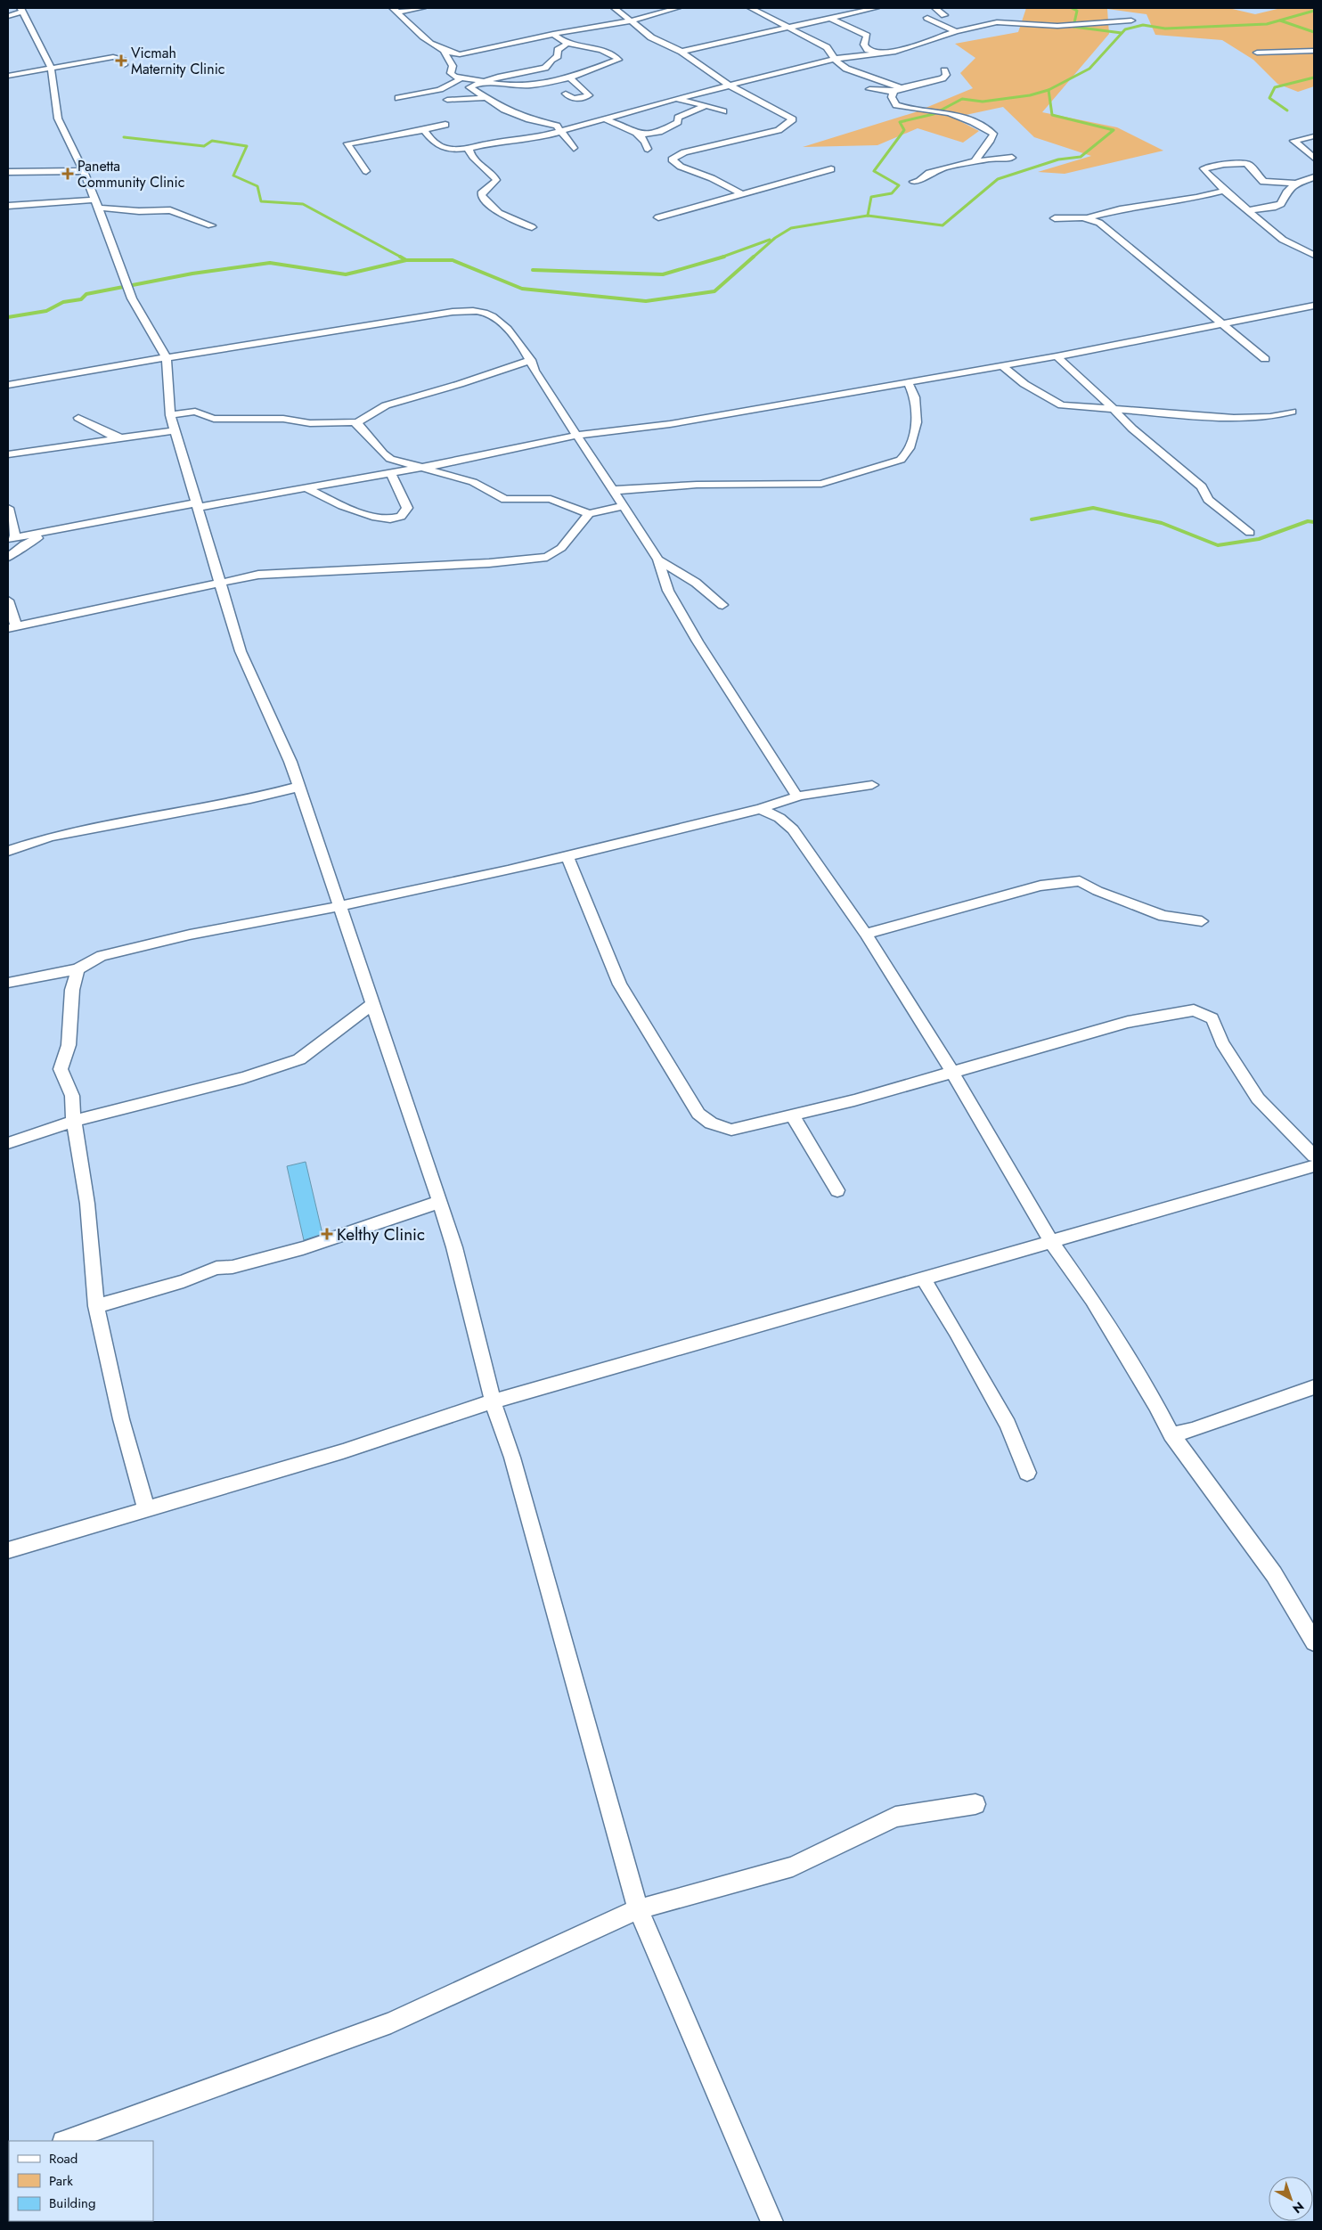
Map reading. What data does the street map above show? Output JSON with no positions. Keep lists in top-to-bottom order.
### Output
{
  "places": {
    "health": ["Vicmah Maternity Clinic", "Panetta Community Clinic", "Kelthy Clinic"]
  },
  "legend": ["Road", "Park", "Building"],
  "north": "bottom right"
}
